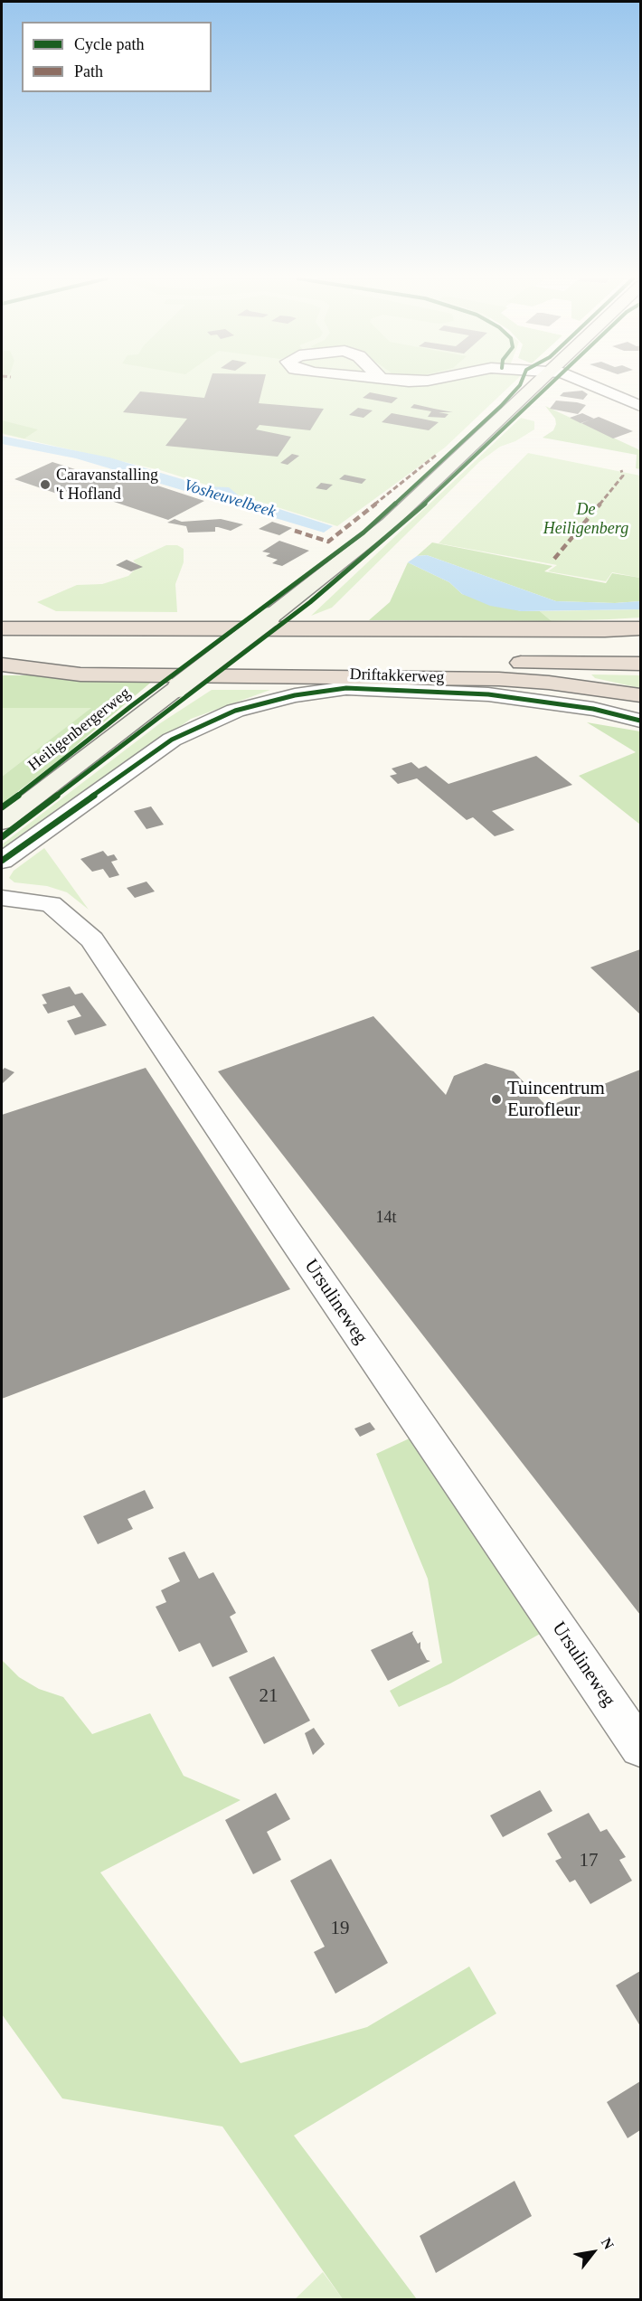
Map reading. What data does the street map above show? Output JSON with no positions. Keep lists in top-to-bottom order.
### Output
{
  "streets": {
    "main road": ["Heiligenbergerweg"],
    "street": ["Driftakkerweg", "Ursulineweg"]
  },
  "water": ["Vosheuvelbeek"],
  "parks": ["De Heiligenberg"],
  "places": ["Caravanstalling 't Hofland", "Tuincentrum Eurofleur"],
  "house_numbers": [
    "14t",
    "21",
    "17",
    "19"
  ],
  "legend": ["Cycle path", "Path"],
  "north": "top right"
}
